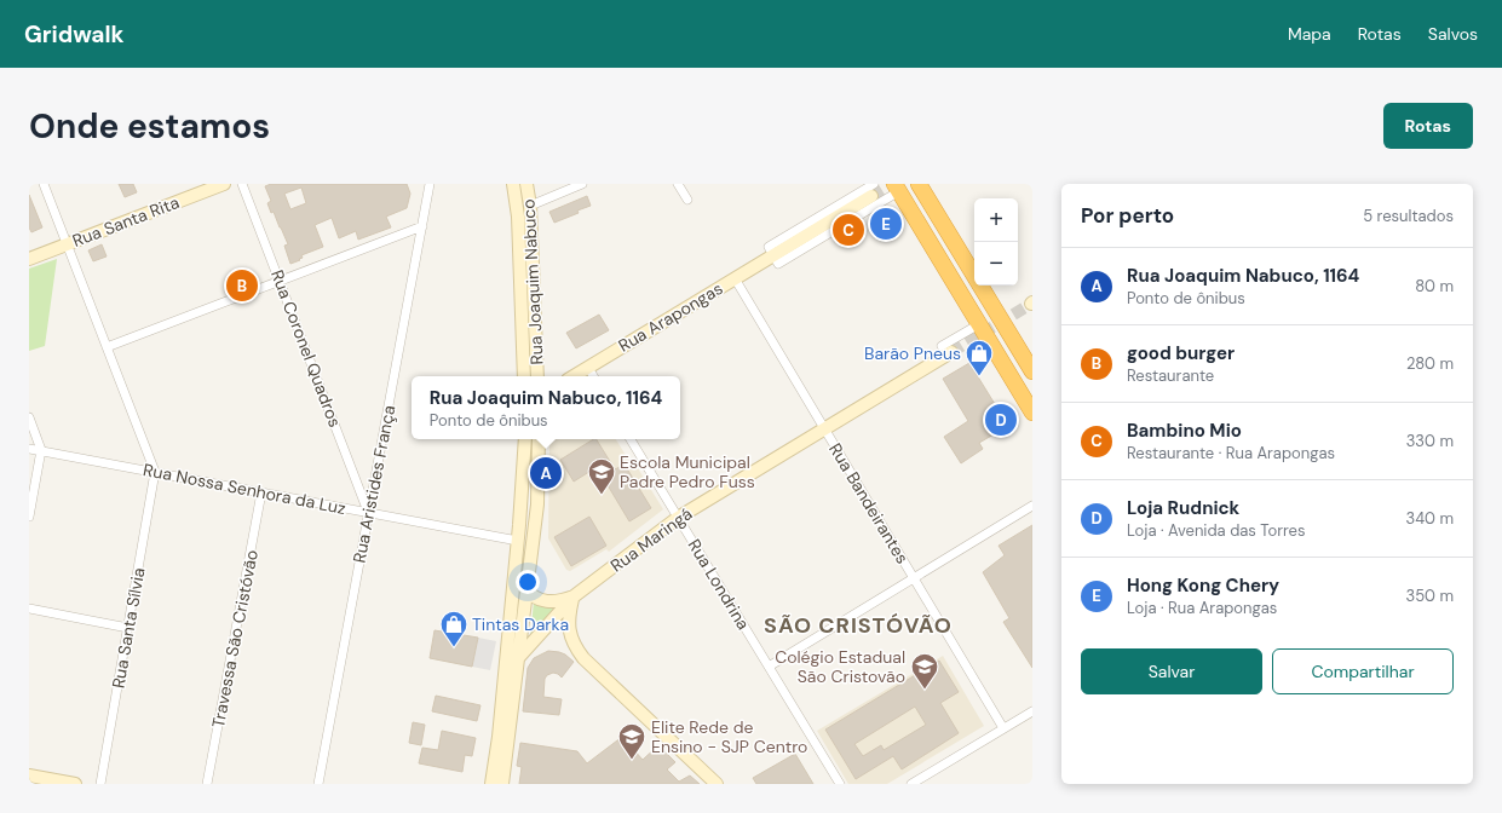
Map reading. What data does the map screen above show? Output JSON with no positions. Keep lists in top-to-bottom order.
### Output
{
  "streets": {
    "main road": [
      "Rua Santa Rita",
      "Rua Joaquim Nabuco",
      "Rua Arapongas",
      "Rua Maringá"
    ],
    "street": [
      "Rua Coronel Quadros",
      "Rua Aristides França",
      "Rua Nossa Senhora da Luz",
      "Rua Bandeirantes",
      "Rua Londrina",
      "Rua Santa Sílvia",
      "Travessa São Cristóvão"
    ]
  },
  "crossings": [
    ["Rua Arapongas", "Rua Bandeirantes"],
    ["Rua Coronel Quadros", "Rua Aristides França"],
    ["Rua Coronel Quadros", "Rua Nossa Senhora da Luz"],
    ["Rua Aristides França", "Rua Nossa Senhora da Luz"],
    ["Rua Nossa Senhora da Luz", "Rua Santa Sílvia"],
    ["Rua Nossa Senhora da Luz", "Travessa São Cristóvão"],
    ["Rua Bandeirantes", "Rua Maringá"],
    ["Rua Maringá", "Rua Londrina"]
  ],
  "districts": ["SÃO CRISTÓVÃO"],
  "places": {
    "shop": ["Barão Pneus", "Tintas Darka"],
    "school or university": ["Escola Municipal Padre Pedro Fuss", "Colégio Estadual São Cristovão", "Elite Rede de Ensino - SJP Centro"]
  },
  "page": {
    "header": "Gridwalk",
    "nav": ["Mapa", "Rotas", "Salvos"],
    "buttons": [
      "Rotas",
      ["Salvar", "Compartilhar"]
    ],
    "title": "Onde estamos",
    "heading": ["Por perto", "5 resultados"],
    "map_buttons": ["+", "−"],
    "pins": [
      "E",
      "C",
      "B",
      "D",
      "A"
    ],
    "list": [
      {
        "mark": "A",
        "name": "Rua Joaquim Nabuco, 1164",
        "note": "Ponto de ônibus",
        "value": "80 m"
      },
      {
        "mark": "B",
        "name": "good burger",
        "note": "Restaurante",
        "value": "280 m"
      },
      {
        "mark": "C",
        "name": "Bambino Mio",
        "note": "Restaurante · Rua Arapongas",
        "value": "330 m"
      },
      {
        "mark": "D",
        "name": "Loja Rudnick",
        "note": "Loja · Avenida das Torres",
        "value": "340 m"
      },
      {
        "mark": "E",
        "name": "Hong Kong Chery",
        "note": "Loja · Rua Arapongas",
        "value": "350 m"
      }
    ],
    "popup": ["Rua Joaquim Nabuco, 1164", "Ponto de ônibus"]
  }
}
